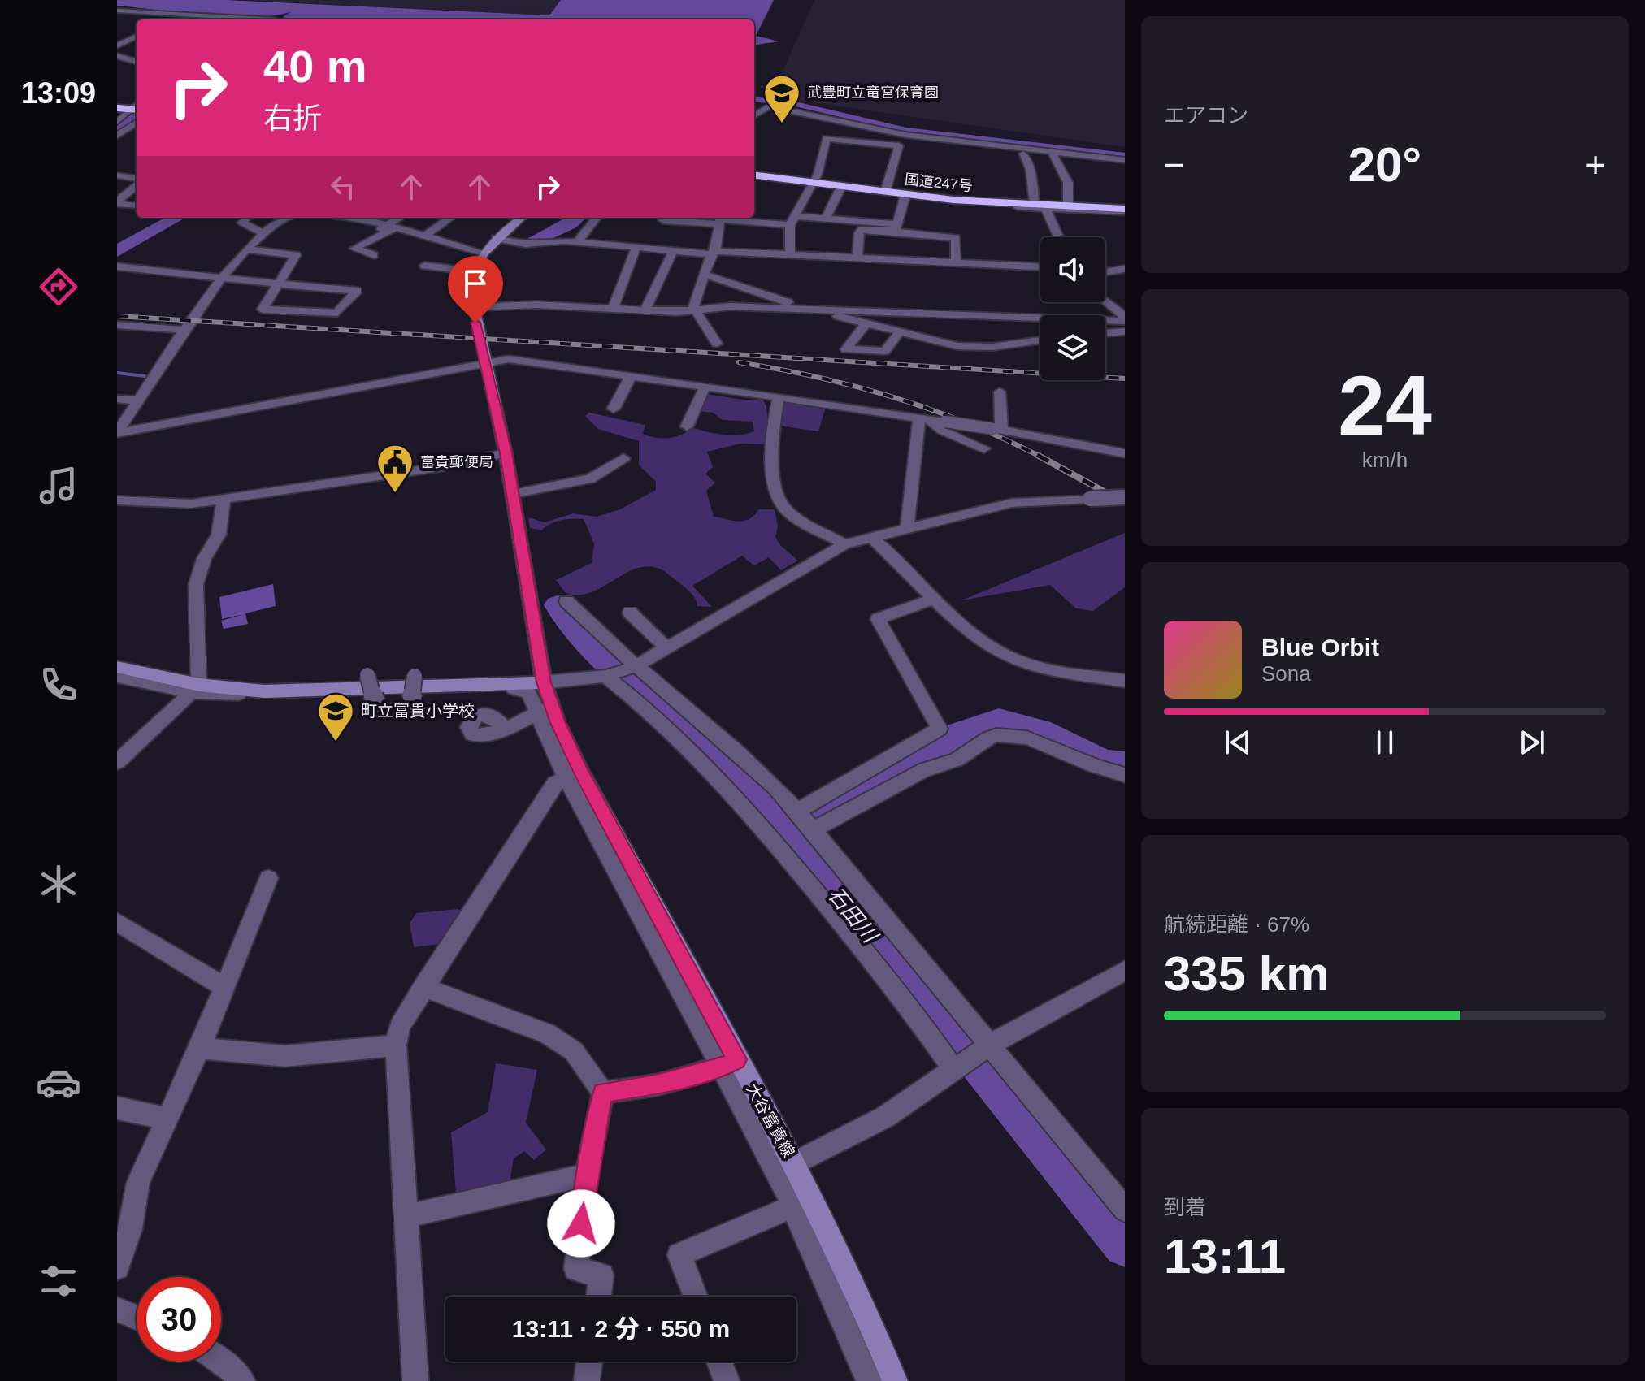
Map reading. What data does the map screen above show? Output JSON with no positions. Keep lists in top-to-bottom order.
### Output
{
  "streets": {
    "highway": ["国道247号"],
    "main road": ["大谷富貴線"]
  },
  "water": ["石田川"],
  "places": {
    "school or university": ["武豊町立竜宮保育園", "町立富貴小学校"],
    "public building": ["富貴郵便局"]
  },
  "page": {
    "tabs": "13:09",
    "tile": [
      "エアコン",
      ["24", "km/h"],
      ["航続距離 · 67%", "335 km"],
      ["到着", "13:11"]
    ],
    "turn": ["40 m", "右折"],
    "heat": ["−", "20°", "+"],
    "song": ["Blue Orbit", "Sona"],
    "limit": "30",
    "trip": "13:11 · 2 分 · 550 m"
  }
}
